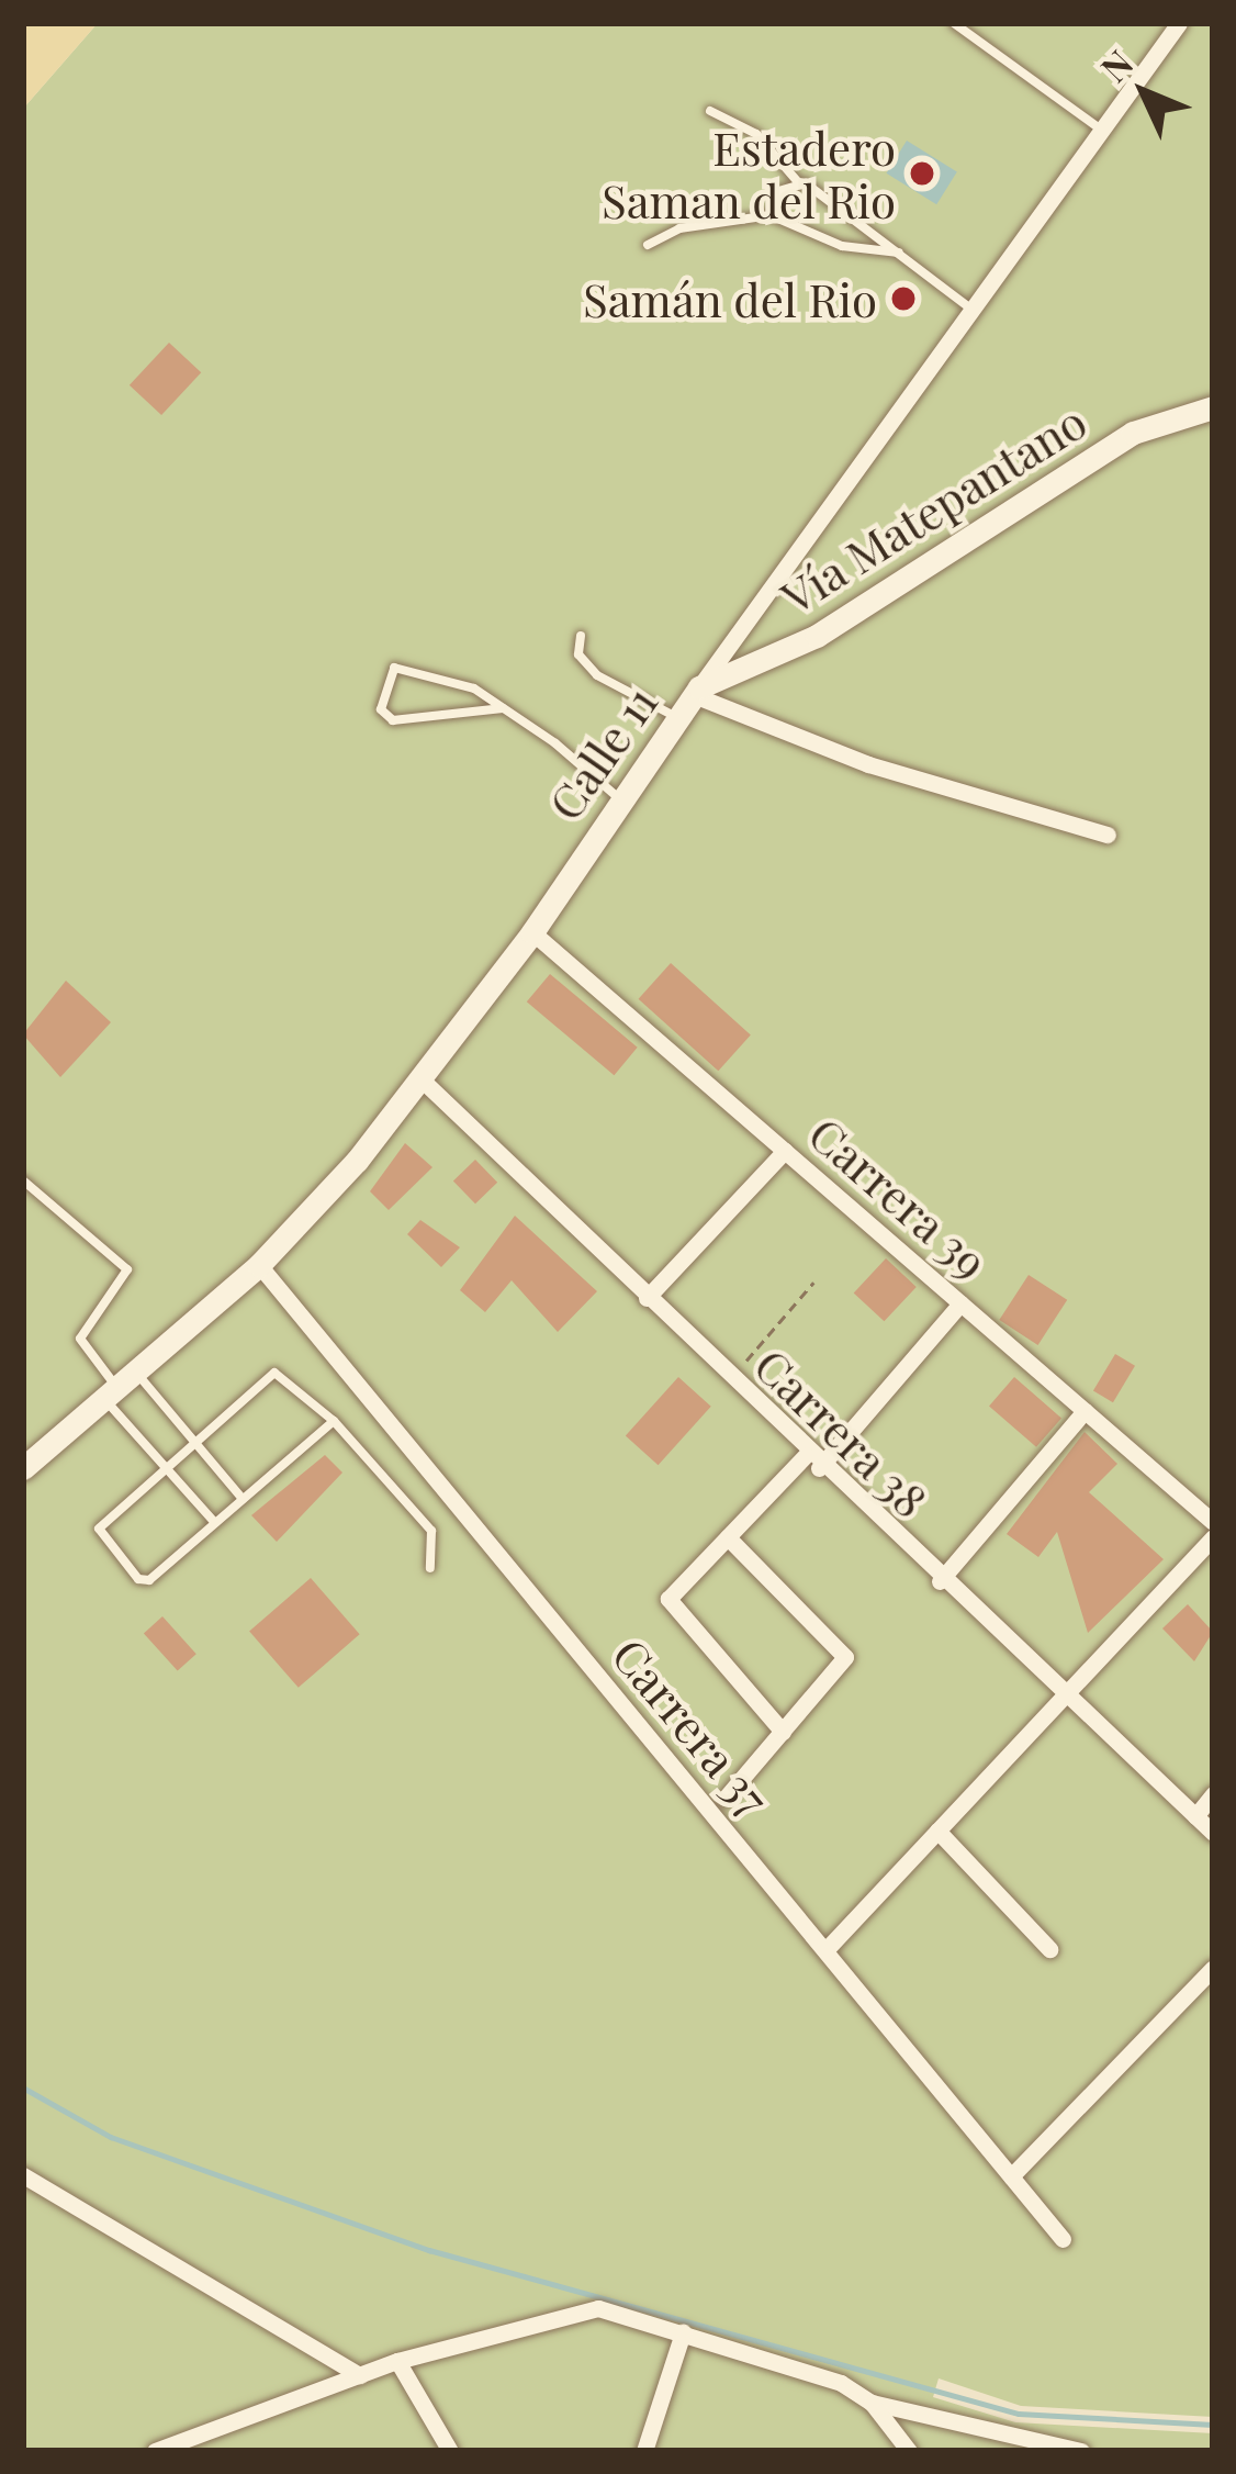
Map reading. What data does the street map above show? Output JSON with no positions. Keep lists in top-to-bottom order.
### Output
{
  "streets": {
    "main road": ["Vía Matepantano", "Calle 11"],
    "street": ["Carrera 39", "Carrera 38", "Carrera 37"]
  },
  "crossings": [
    ["Vía Matepantano", "Calle 11"],
    ["Calle 11", "Carrera 39"],
    ["Calle 11", "Carrera 38"],
    ["Calle 11", "Carrera 37"]
  ],
  "places": ["Estadero Saman del Rio", "Samán del Rio"],
  "north": "top left"
}
